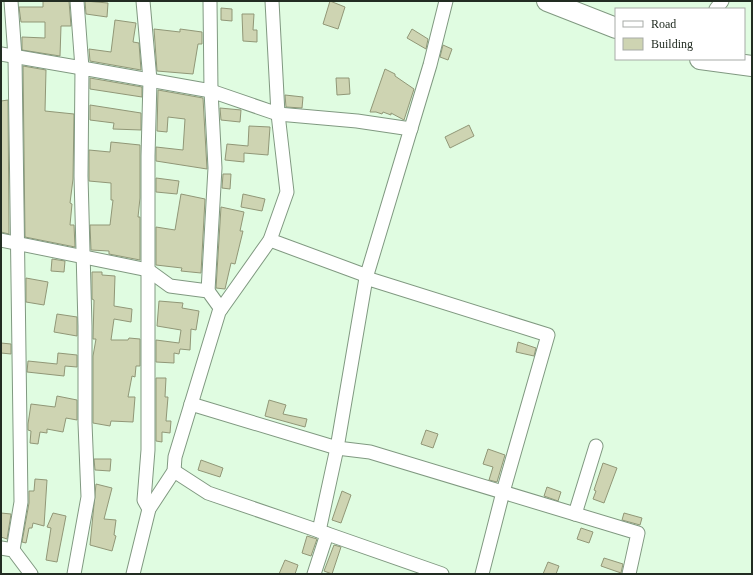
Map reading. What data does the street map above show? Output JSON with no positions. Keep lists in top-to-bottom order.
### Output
{
  "legend": ["Road", "Building"]
}
